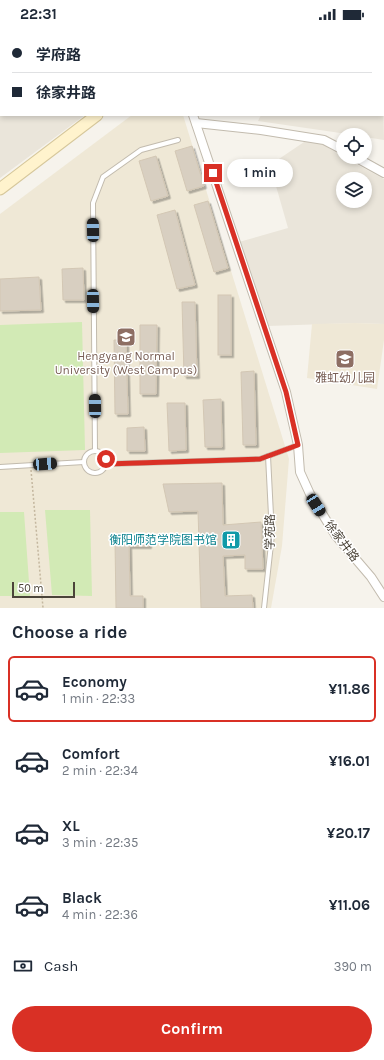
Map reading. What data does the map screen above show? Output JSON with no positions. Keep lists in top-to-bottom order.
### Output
{
  "streets": {
    "street": ["徐家井路"],
    "lane": ["学苑路"]
  },
  "places": {
    "school or university": ["Hengyang Normal University (West Campus)", "雅虹幼儿园"],
    "building": ["衡阳师范学院图书馆"]
  },
  "scale_bar": "50 m",
  "page": {
    "status": "22:31",
    "banner": ["学府路", "徐家井路"],
    "bubble": "1 min",
    "scale": "50 m",
    "heading": "Choose a ride",
    "list": [
      {
        "name": "Economy",
        "note": "1 min · 22:33",
        "value": "¥11.86"
      },
      {
        "name": "Comfort",
        "note": "2 min · 22:34",
        "value": "¥16.01"
      },
      {
        "name": "XL",
        "note": "3 min · 22:35",
        "value": "¥20.17"
      },
      {
        "name": "Black",
        "note": "4 min · 22:36",
        "value": "¥11.06"
      }
    ],
    "pay": ["Cash", "390 m"],
    "buttons": "Confirm"
  }
}
